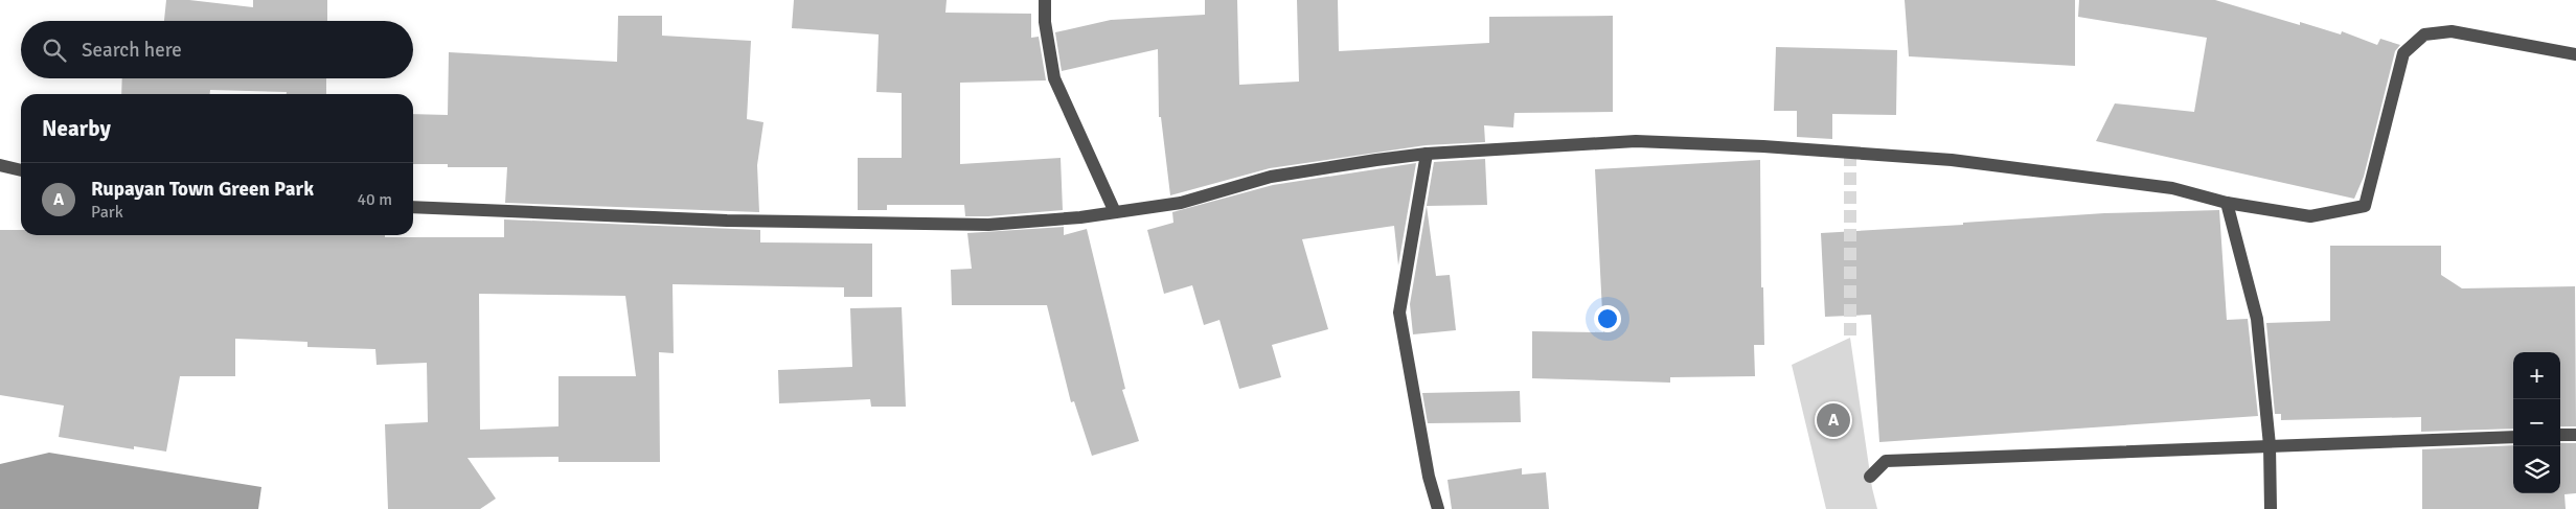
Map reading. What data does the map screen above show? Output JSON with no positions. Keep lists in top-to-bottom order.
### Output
{
  "page": {
    "search": "Search here",
    "heading": "Nearby",
    "list": [
      {
        "mark": "A",
        "name": "Rupayan Town Green Park",
        "note": "Park",
        "value": "40 m"
      }
    ],
    "map_buttons": ["+", "−"],
    "pins": "A"
  }
}
